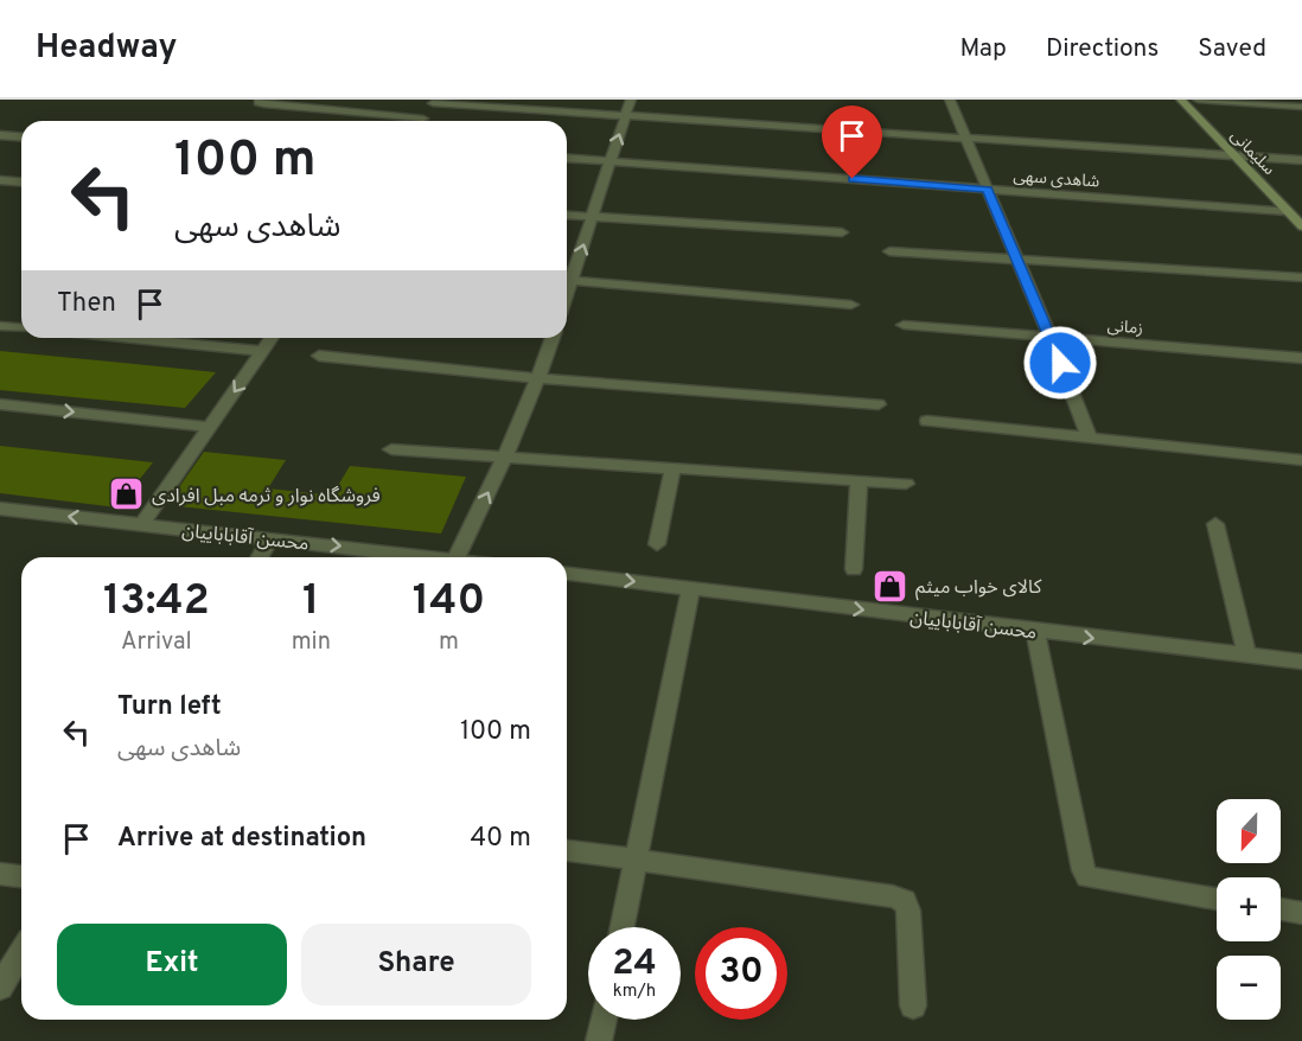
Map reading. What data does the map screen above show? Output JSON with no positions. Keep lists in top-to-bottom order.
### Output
{
  "streets": {
    "main road": ["سلیمانی"],
    "street": ["شاهدی سهی", "زمانی", "محسن آقاباباییان"]
  },
  "crossings": [
    ["سلیمانی", "شاهدی سهی"]
  ],
  "places": {
    "shop": ["فروشگاه نوار و ثرمه مبل افرادی", "کالای خواب میثم"]
  },
  "north": "bottom",
  "page": {
    "header": "Headway",
    "nav": ["Map", "Directions", "Saved"],
    "turn": ["100 m", "شاهدی سهی"],
    "then": "Then",
    "eta": [
      "13:42",
      "Arrival",
      "1",
      "min",
      "140",
      "m"
    ],
    "list": [
      {
        "name": "Turn left",
        "note": "شاهدی سهی",
        "value": "100 m"
      },
      {
        "name": "Arrive at destination",
        "value": "40 m"
      }
    ],
    "map_buttons": ["+", "−"],
    "buttons": ["Exit", "Share"],
    "speed": "24 km/h",
    "limit": "30"
  }
}
